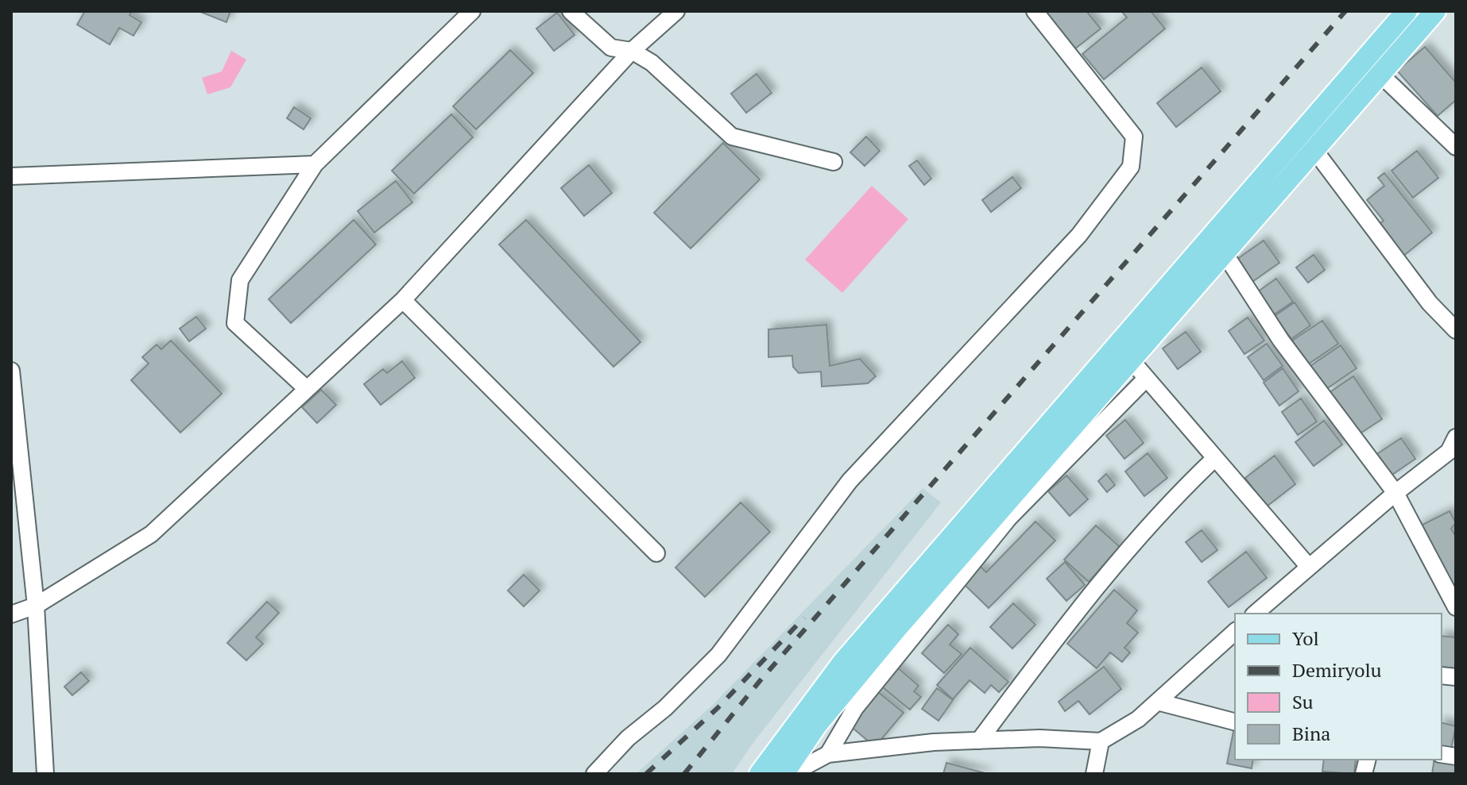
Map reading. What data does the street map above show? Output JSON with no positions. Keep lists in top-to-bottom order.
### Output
{
  "legend": [
    "Yol",
    "Demiryolu",
    "Su",
    "Bina"
  ]
}
